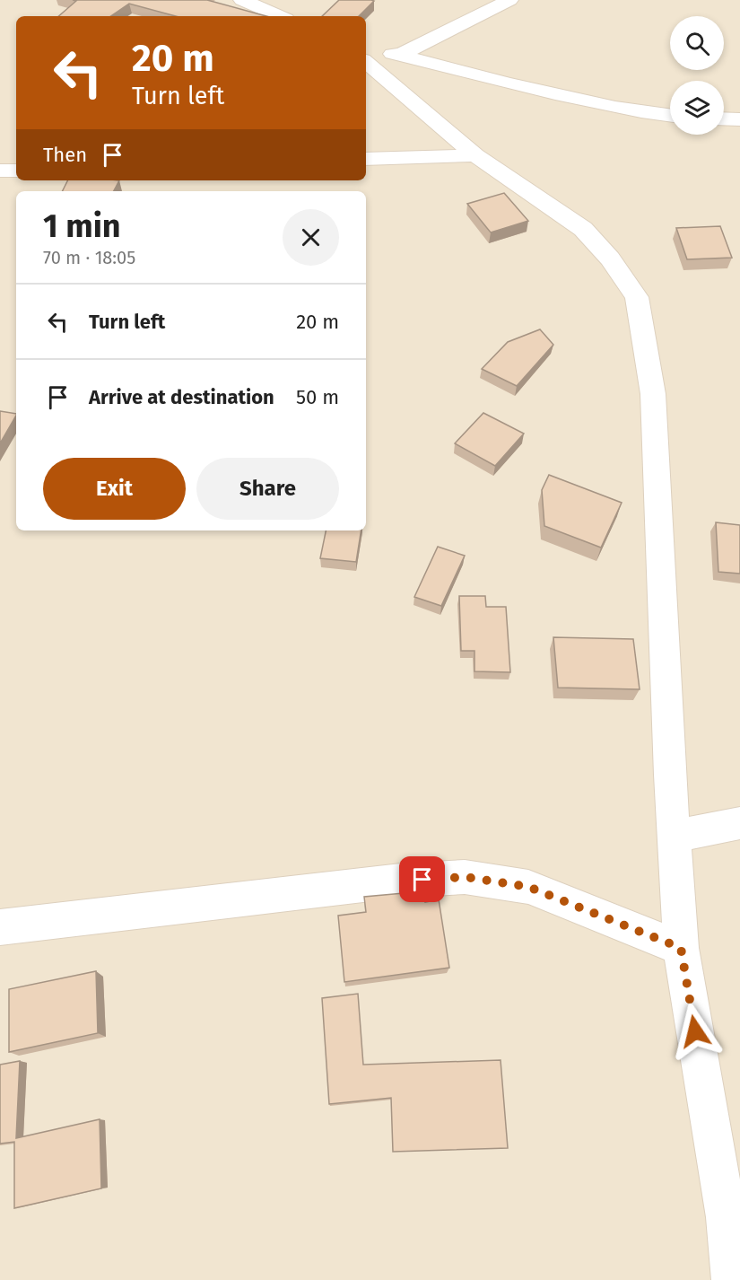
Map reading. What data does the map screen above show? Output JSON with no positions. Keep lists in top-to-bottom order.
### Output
{
  "page": {
    "turn": ["20 m", "Turn left"],
    "then": "Then",
    "heading": ["1 min", "70 m · 18:05"],
    "list": [
      {
        "name": "Turn left",
        "value": "20 m"
      },
      {
        "name": "Arrive at destination",
        "value": "50 m"
      }
    ],
    "buttons": ["Exit", "Share"]
  }
}
